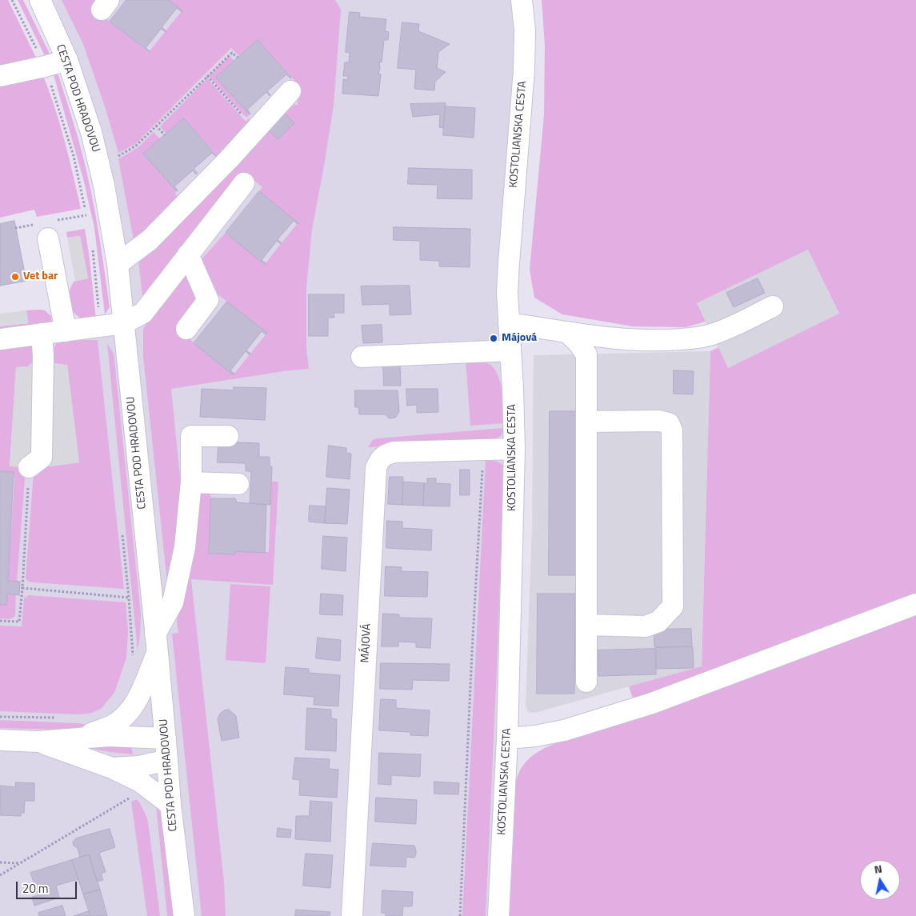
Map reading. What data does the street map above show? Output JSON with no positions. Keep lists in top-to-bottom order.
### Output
{
  "streets": {
    "street": ["CESTA POD HRADOVOU", "KOSTOLIANSKA CESTA", "MÁJOVÁ"]
  },
  "crossings": [
    ["KOSTOLIANSKA CESTA", "MÁJOVÁ"]
  ],
  "places": ["Vet bar", "Májová"],
  "scale_bar": "20 m",
  "north": "top"
}
